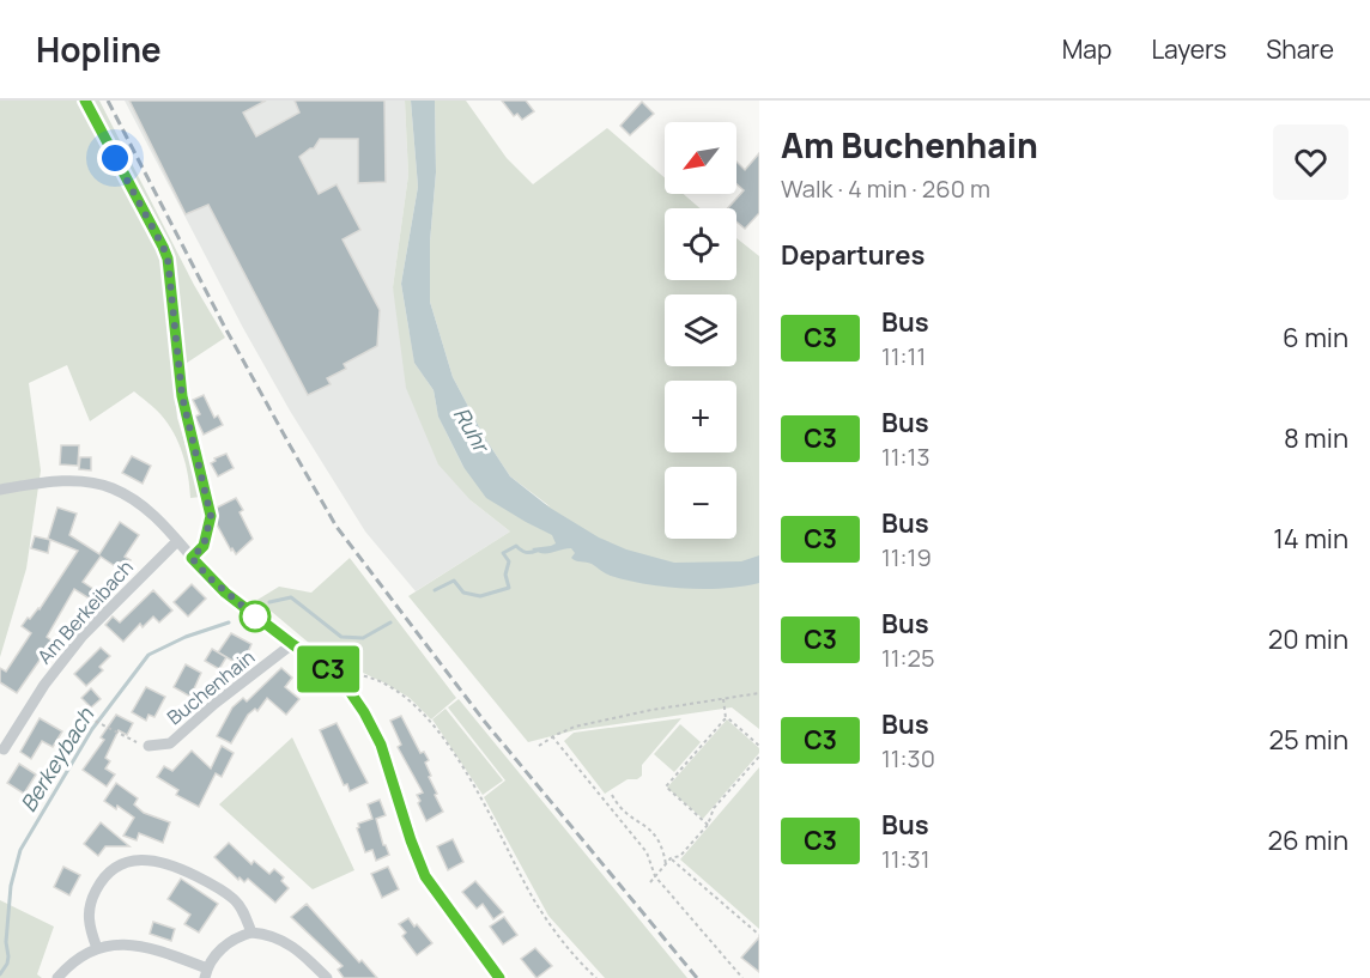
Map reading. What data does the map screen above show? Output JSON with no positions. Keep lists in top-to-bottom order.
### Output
{
  "streets": {
    "street": ["Am Berkeibach", "Buchenhain"]
  },
  "water": ["Ruhr", "Berkeybach"],
  "lines": ["bus line C3"],
  "north": "bottom left",
  "page": {
    "header": "Hopline",
    "nav": ["Map", "Layers", "Share"],
    "on_map": "C3",
    "heading": [
      ["Am Buchenhain", "Walk · 4 min · 260 m"],
      "Departures"
    ],
    "map_buttons": ["+", "−"],
    "list": [
      {
        "mark": "C3",
        "name": "Bus",
        "note": "11:11",
        "value": "6 min"
      },
      {
        "mark": "C3",
        "name": "Bus",
        "note": "11:13",
        "value": "8 min"
      },
      {
        "mark": "C3",
        "name": "Bus",
        "note": "11:19",
        "value": "14 min"
      },
      {
        "mark": "C3",
        "name": "Bus",
        "note": "11:25",
        "value": "20 min"
      },
      {
        "mark": "C3",
        "name": "Bus",
        "note": "11:30",
        "value": "25 min"
      },
      {
        "mark": "C3",
        "name": "Bus",
        "note": "11:31",
        "value": "26 min"
      }
    ]
  }
}
